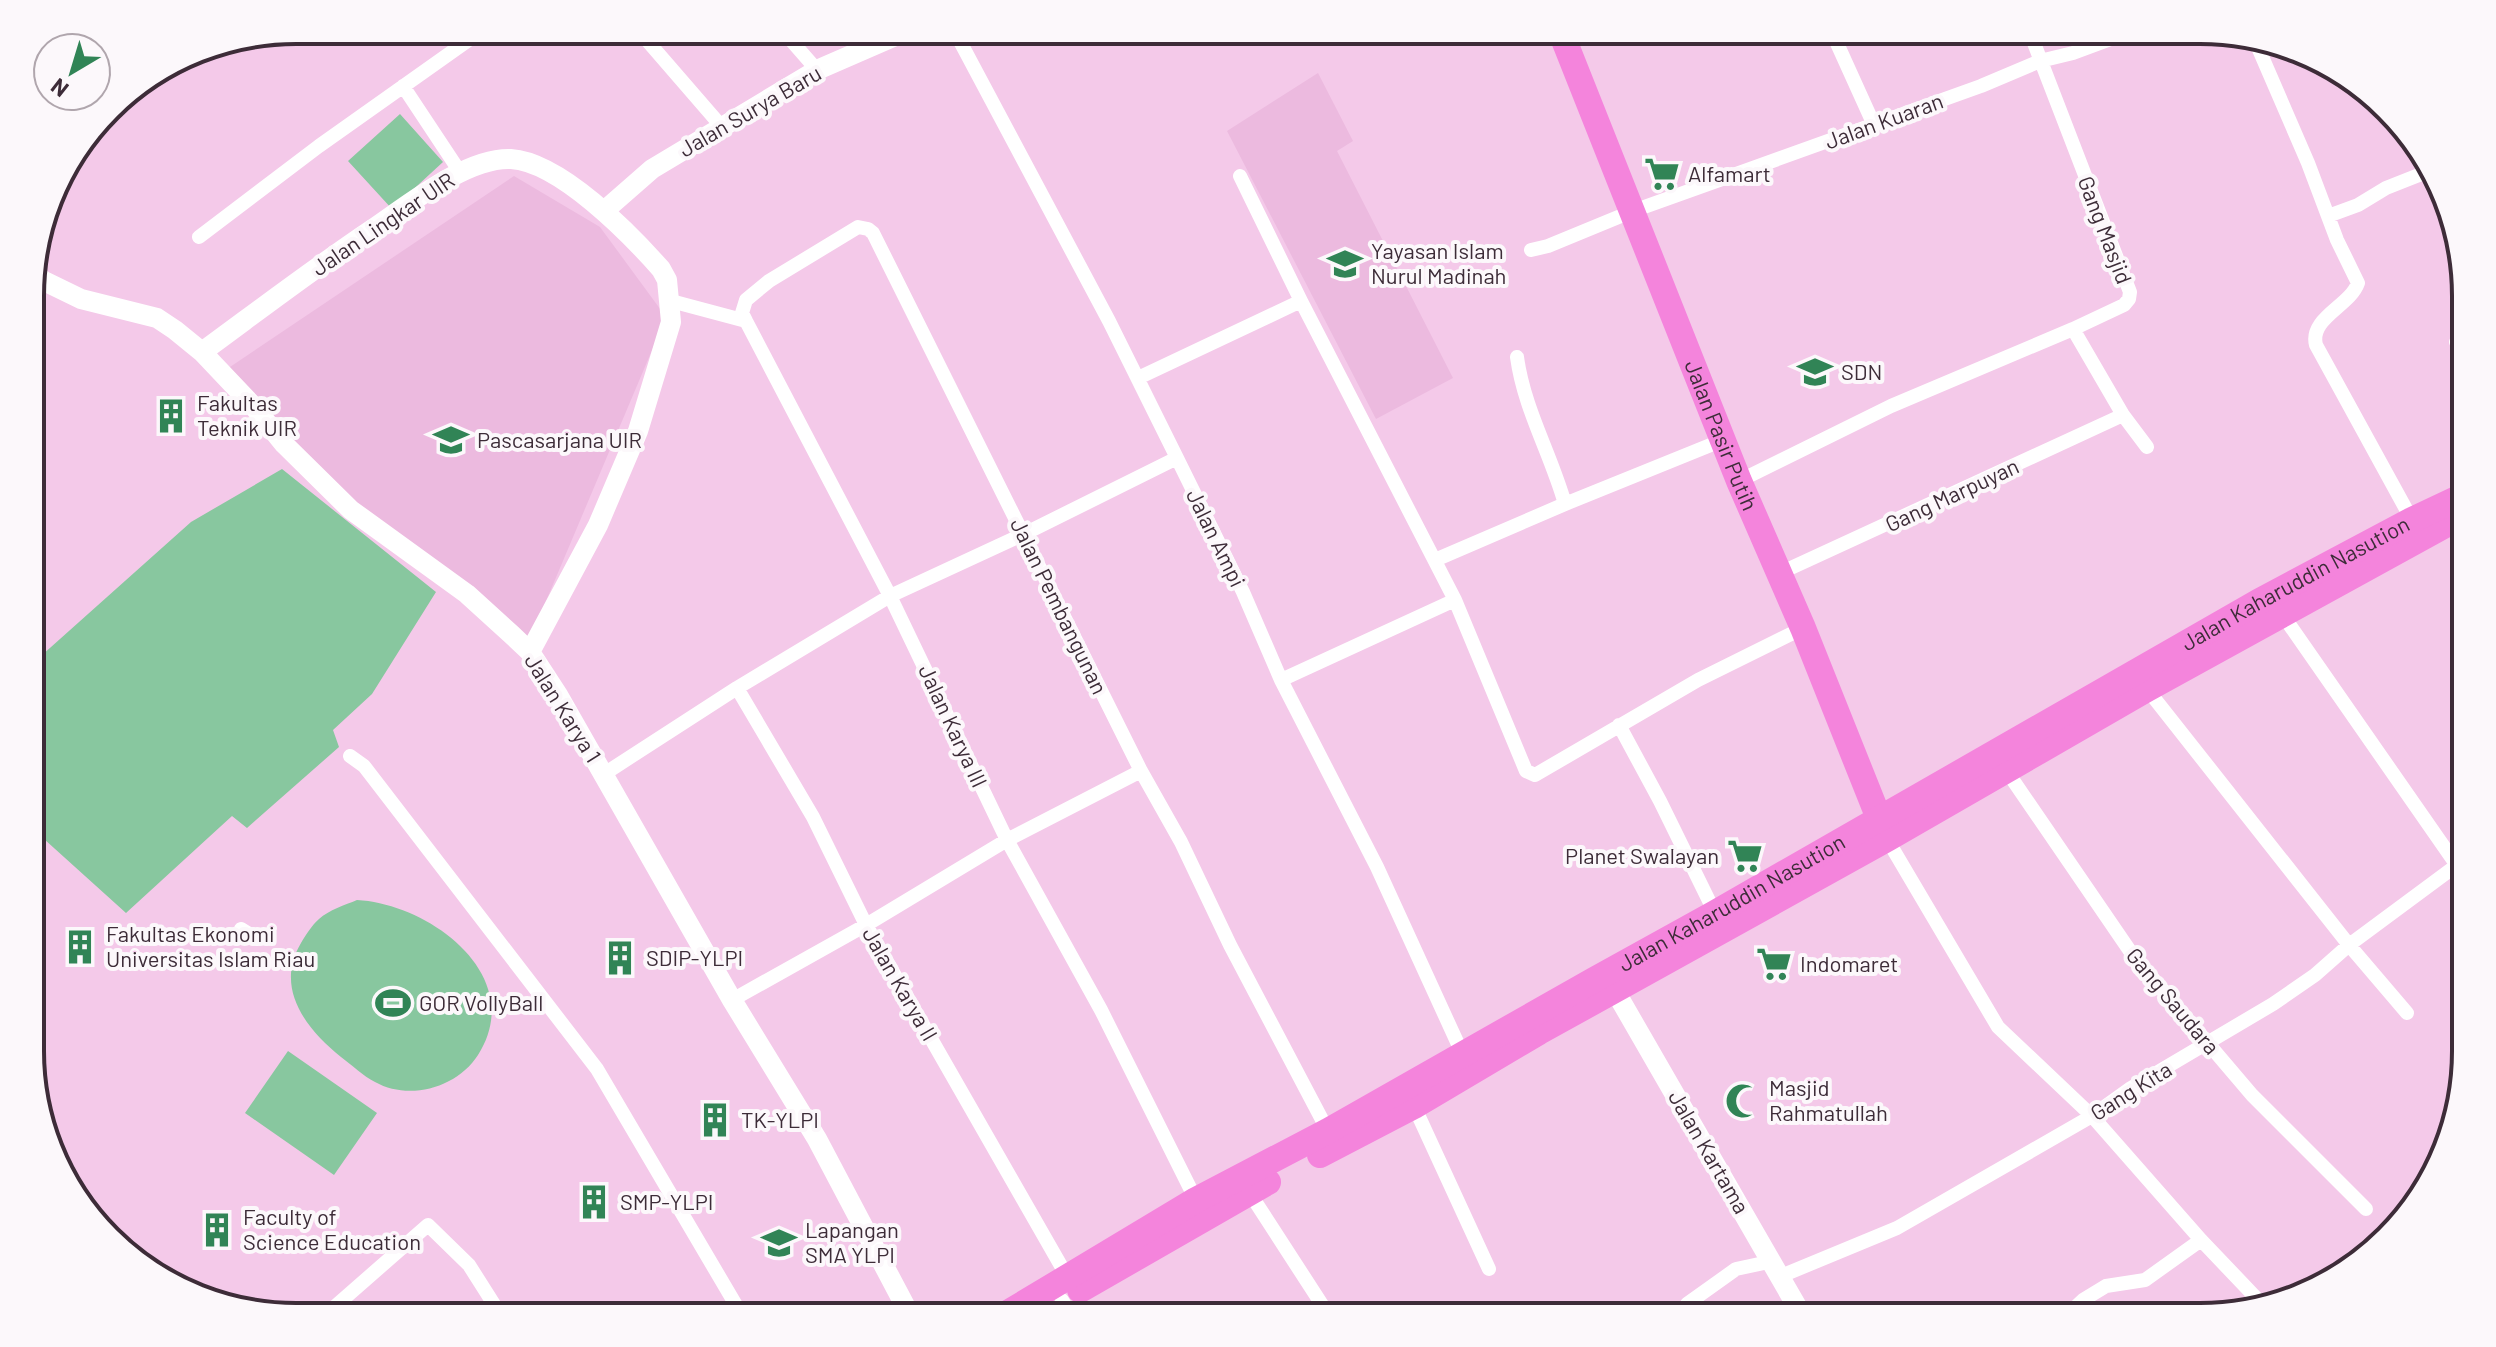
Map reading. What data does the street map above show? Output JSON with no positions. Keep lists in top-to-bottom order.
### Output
{
  "streets": {
    "highway": ["Jalan Pasir Putih", "Jalan Kaharuddin Nasution"],
    "street": [
      "Jalan Surya Baru",
      "Jalan Kuaran",
      "Jalan Lingkar UIR",
      "Gang Masjid",
      "Gang Marpuyan",
      "Jalan Ampi",
      "Jalan Pembangunan",
      "Jalan Karya 1",
      "Jalan Karya III",
      "Jalan Karya II",
      "Gang Saudara",
      "Gang Kita",
      "Jalan Kartama"
    ]
  },
  "crossings": [
    ["Jalan Surya Baru", "Jalan Lingkar UIR"],
    ["Jalan Kuaran", "Gang Masjid"],
    ["Jalan Kuaran", "Jalan Pasir Putih"],
    ["Jalan Lingkar UIR", "Jalan Karya 1"],
    ["Gang Masjid", "Jalan Pasir Putih"],
    ["Jalan Pasir Putih", "Gang Marpuyan"],
    ["Jalan Pasir Putih", "Jalan Kaharuddin Nasution"],
    ["Jalan Ampi", "Jalan Kaharuddin Nasution"],
    ["Jalan Kaharuddin Nasution", "Jalan Pembangunan"],
    ["Jalan Kaharuddin Nasution", "Jalan Karya III"],
    ["Jalan Kaharuddin Nasution", "Jalan Karya II"],
    ["Jalan Kaharuddin Nasution", "Gang Saudara"],
    ["Jalan Kaharuddin Nasution", "Jalan Kartama"],
    ["Jalan Pembangunan", "Jalan Karya III"],
    ["Gang Saudara", "Gang Kita"],
    ["Gang Kita", "Jalan Kartama"]
  ],
  "places": {
    "supermarket": ["Alfamart", "Planet Swalayan", "Indomaret"],
    "school or university": [
      "Yayasan Islam Nurul Madinah",
      "SDN",
      "Pascasarjana UIR",
      "Lapangan SMA YLPI"
    ],
    "building": [
      "Fakultas Teknik UIR",
      "Fakultas Ekonomi Universitas Islam Riau",
      "SDIP-YLPI",
      "TK-YLPI",
      "SMP-YLPI",
      "Faculty of Science Education"
    ],
    "sports": ["GOR VollyBall"],
    "mosque": ["Masjid Rahmatullah"]
  },
  "north": "bottom left"
}
